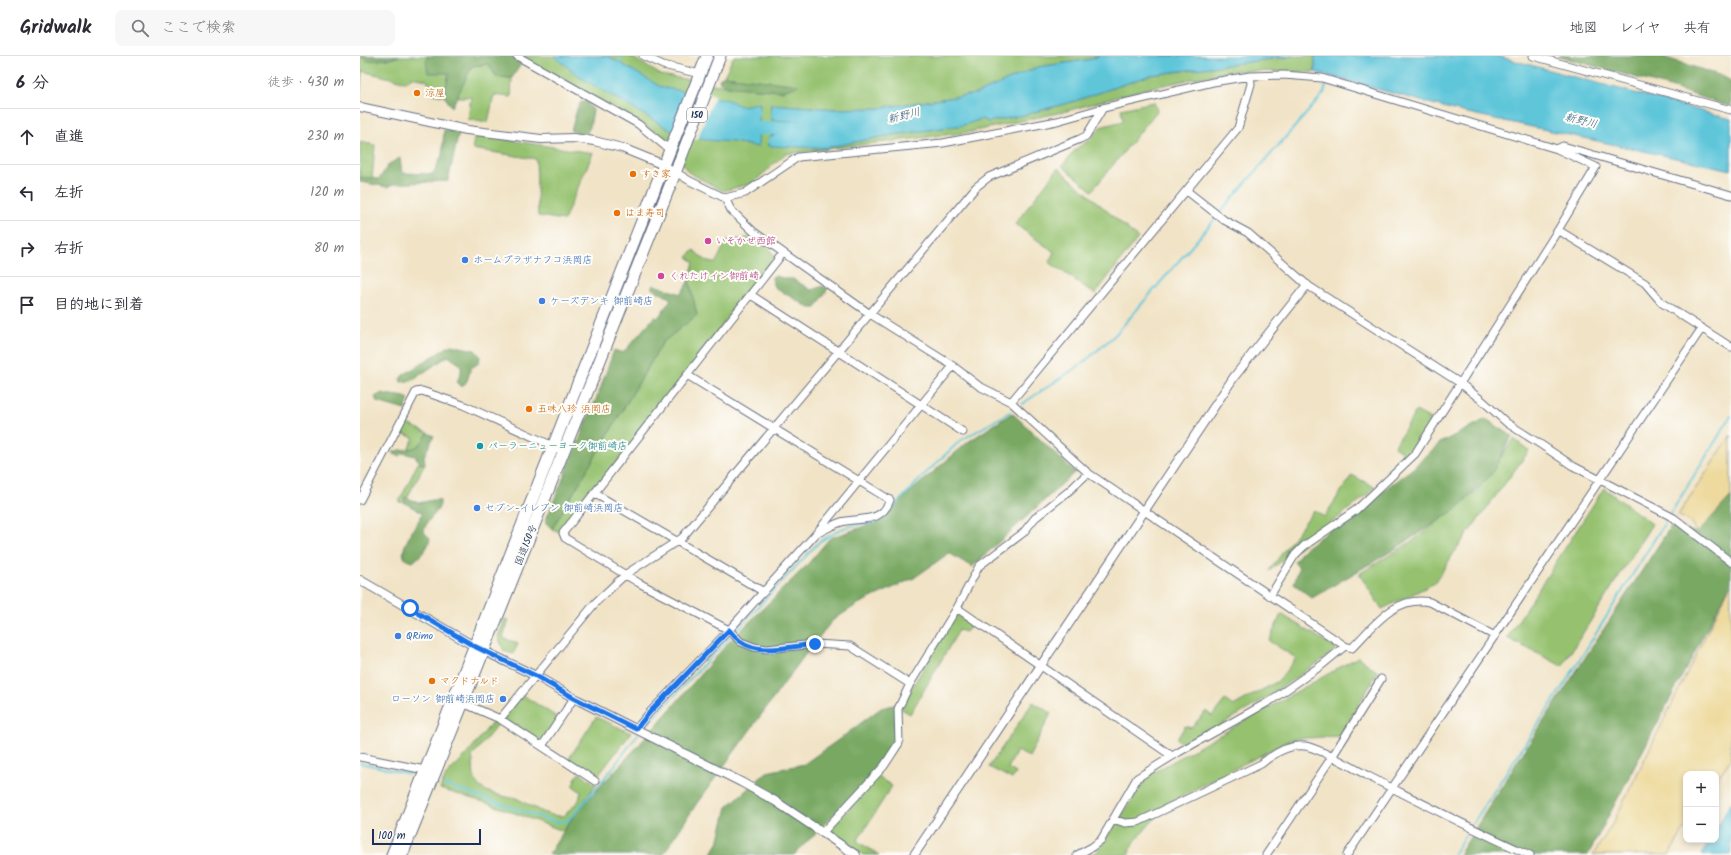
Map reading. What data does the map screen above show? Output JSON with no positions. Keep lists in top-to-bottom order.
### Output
{
  "streets": {
    "highway": ["150", "国道150号"]
  },
  "water": ["新野川"],
  "places": [
    "涼屋",
    "すき家",
    "はま寿司",
    "いそかぜ西館",
    "ホームプラザナフコ浜岡店",
    "くれたけイン御前崎",
    "ケーズデンキ 御前崎店",
    "五味八珍 浜岡店",
    "パーラーニューヨーク御前崎店",
    "セブン-イレブン 御前崎浜岡店",
    "QRimo",
    "マクドナルド",
    "ローソン 御前崎浜岡店"
  ],
  "scale_bar": "100 m",
  "page": {
    "header": "Gridwalk",
    "search": "ここで検索",
    "nav": ["地図", "レイヤ", "共有"],
    "heading": ["6 分", "徒歩 · 430 m"],
    "list": [
      ["直進", "230 m"],
      ["左折", "120 m"],
      ["右折", "80 m"],
      "目的地に到着"
    ],
    "map_buttons": ["+", "−"],
    "scale": "100 m"
  }
}
